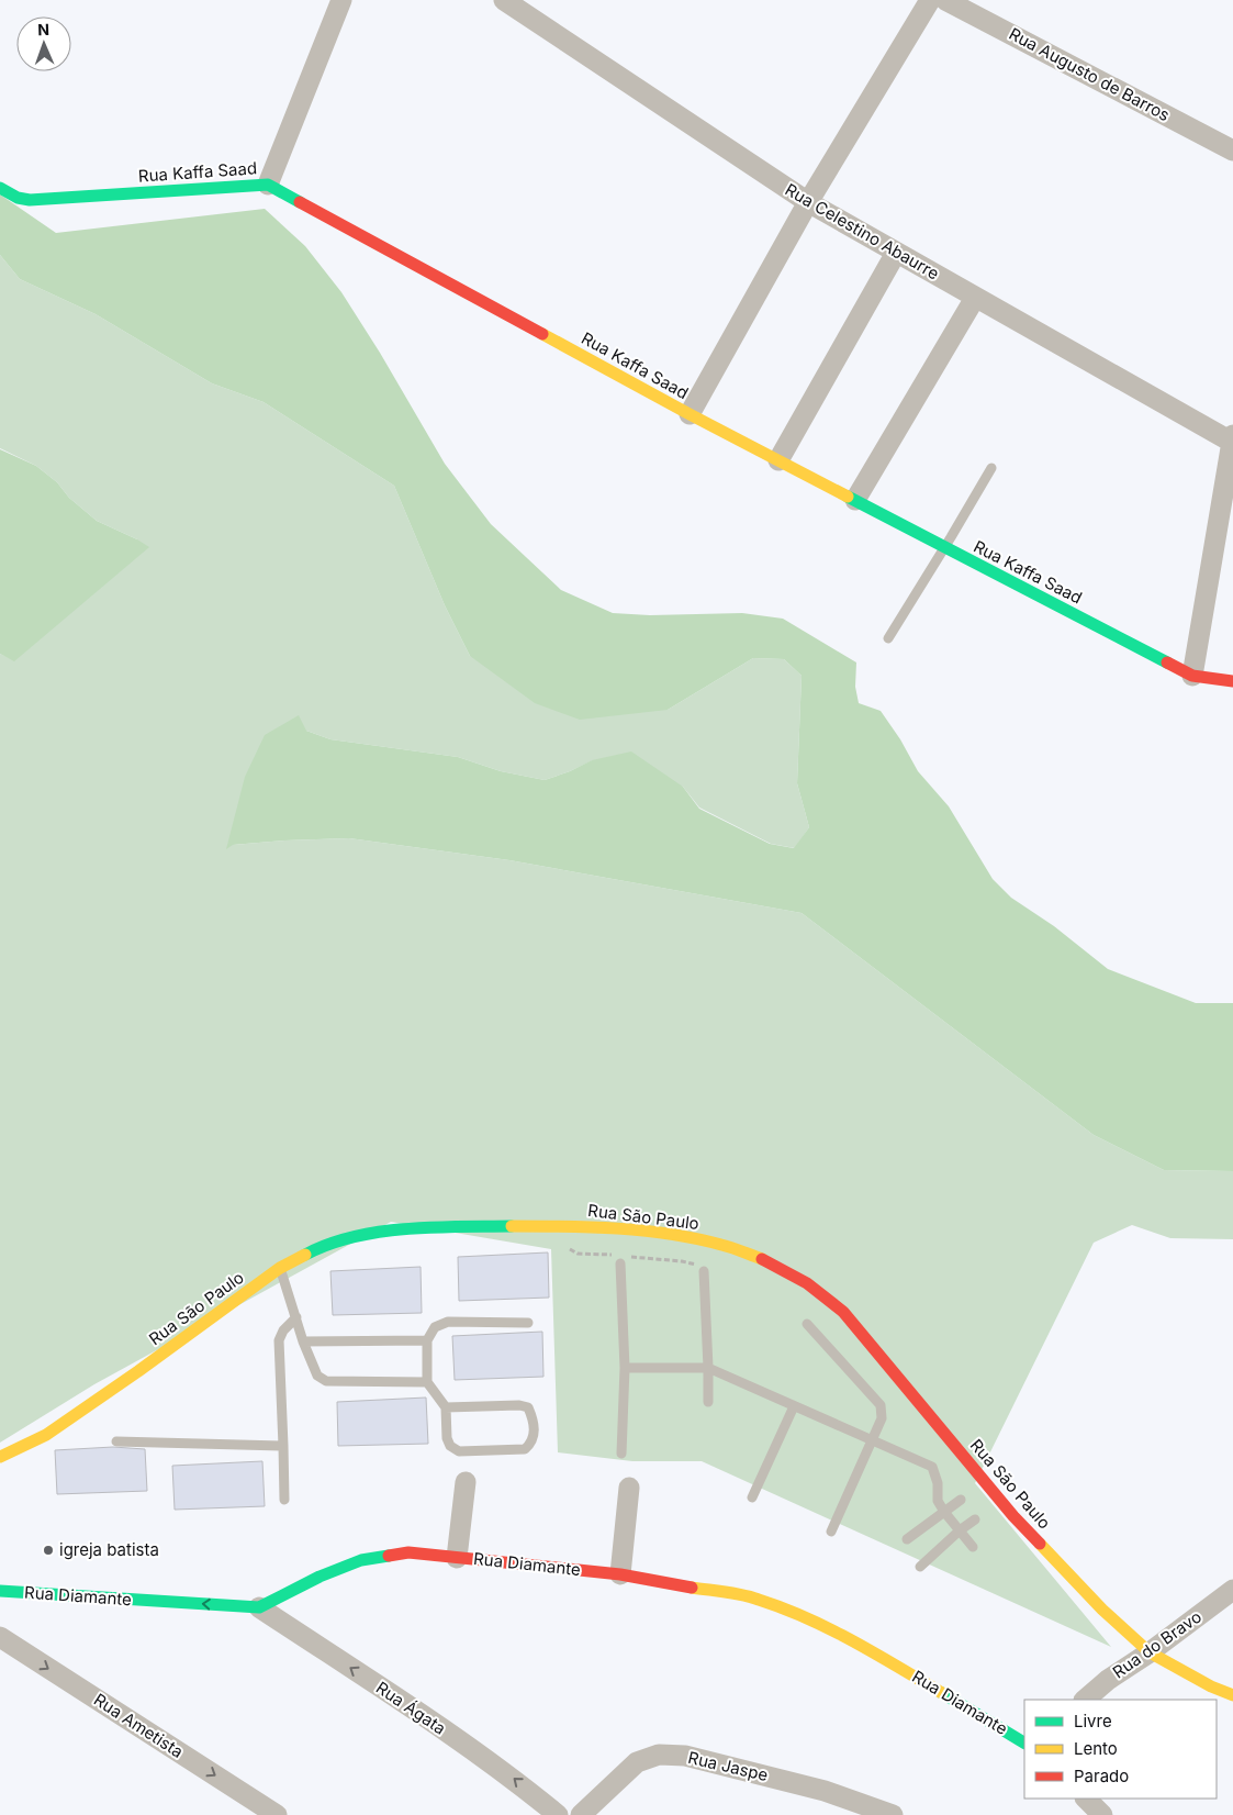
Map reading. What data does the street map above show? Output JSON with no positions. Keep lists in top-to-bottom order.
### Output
{
  "streets": {
    "street": [
      "Rua Augusto de Barros",
      "Rua Kaffa Saad",
      "Rua Celestino Abaurre",
      "Rua São Paulo",
      "Rua Diamante",
      "Rua do Bravo",
      "Rua Ágata",
      "Rua Ametista",
      "Rua Jaspe"
    ]
  },
  "crossings": [
    ["Rua São Paulo", "Rua do Bravo"],
    ["Rua Diamante", "Rua Ágata"]
  ],
  "one_way": ["Rua Ágata", "Rua Ametista"],
  "places": ["igreja batista"],
  "legend": ["Livre", "Lento", "Parado"],
  "north": "top"
}
